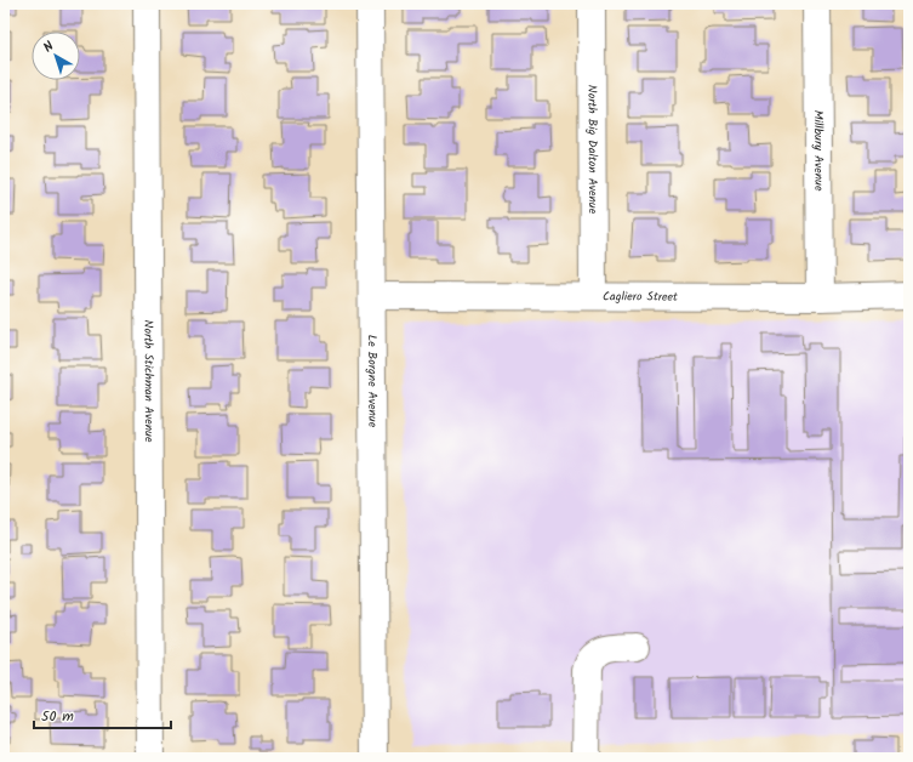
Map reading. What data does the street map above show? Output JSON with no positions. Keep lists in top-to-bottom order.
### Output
{
  "streets": {
    "street": [
      "North Big Dalton Avenue",
      "Millbury Avenue",
      "Cagliero Street",
      "North Stichman Avenue",
      "Le Borgne Avenue"
    ]
  },
  "crossings": [
    ["North Big Dalton Avenue", "Cagliero Street"],
    ["Millbury Avenue", "Cagliero Street"],
    ["Cagliero Street", "Le Borgne Avenue"]
  ],
  "scale_bar": "50 m",
  "north": "top left"
}
